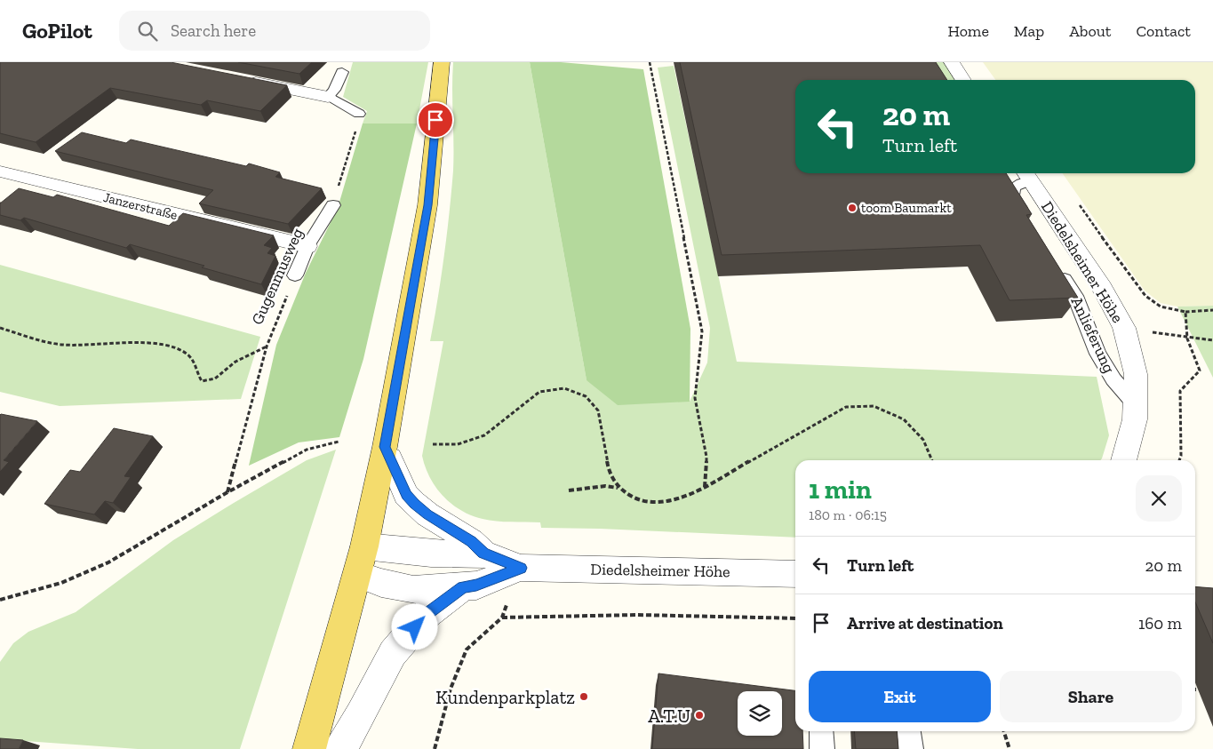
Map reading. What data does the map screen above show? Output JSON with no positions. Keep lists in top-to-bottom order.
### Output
{
  "streets": {
    "street": ["Janzerstraße", "Diedelsheimer Höhe"],
    "lane": ["Gugenmusweg", "Anlieferung"]
  },
  "crossings": [
    ["Janzerstraße", "Gugenmusweg"],
    ["Diedelsheimer Höhe", "Anlieferung"]
  ],
  "places": ["toom Baumarkt", "Kundenparkplatz", "A.T.U"],
  "page": {
    "header": "GoPilot",
    "search": "Search here",
    "nav": [
      "Home",
      "Map",
      "About",
      "Contact"
    ],
    "turn": ["20 m", "Turn left"],
    "heading": ["1 min", "180 m · 06:15"],
    "list": [
      {
        "name": "Turn left",
        "value": "20 m"
      },
      {
        "name": "Arrive at destination",
        "value": "160 m"
      }
    ],
    "buttons": ["Exit", "Share"]
  }
}
